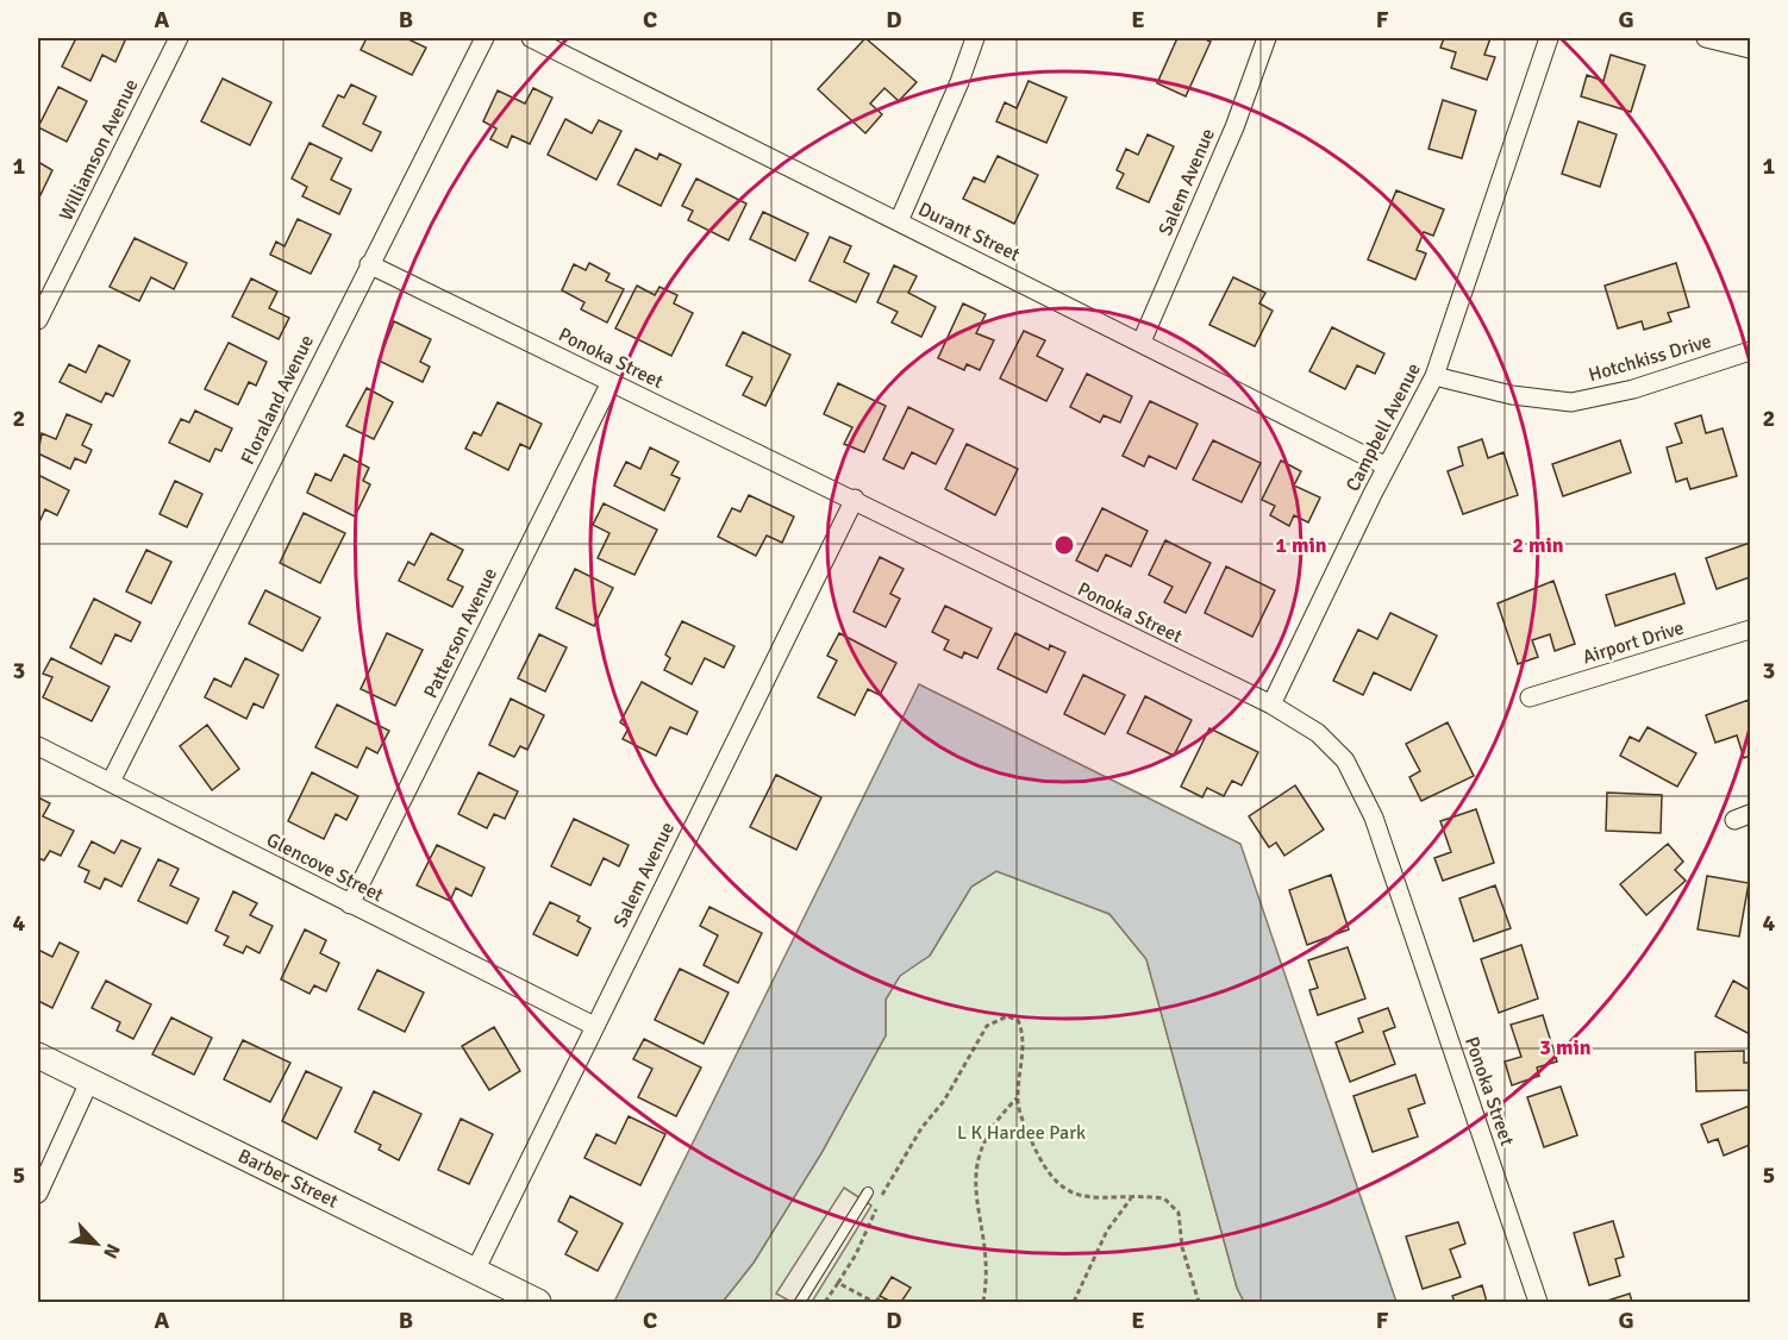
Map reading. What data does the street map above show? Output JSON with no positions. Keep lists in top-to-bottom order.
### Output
{
  "streets": {
    "street": [
      "Williamson Avenue",
      "Salem Avenue",
      "Durant Street",
      "Ponoka Street",
      "Hotchkiss Drive",
      "Floraland Avenue",
      "Campbell Avenue",
      "Patterson Avenue",
      "Airport Drive",
      "Glencove Street",
      "Barber Street"
    ]
  },
  "crossings": [
    ["Salem Avenue", "Durant Street"],
    ["Salem Avenue", "Ponoka Street"],
    ["Salem Avenue", "Glencove Street"],
    ["Salem Avenue", "Barber Street"],
    ["Durant Street", "Campbell Avenue"],
    ["Ponoka Street", "Floraland Avenue"],
    ["Ponoka Street", "Campbell Avenue"],
    ["Ponoka Street", "Patterson Avenue"],
    ["Hotchkiss Drive", "Campbell Avenue"],
    ["Floraland Avenue", "Glencove Street"],
    ["Patterson Avenue", "Glencove Street"]
  ],
  "parks": ["L K Hardee Park"],
  "north": "bottom right",
  "grid": {
    "columns": [
      "A",
      "B",
      "C",
      "D",
      "E",
      "F",
      "G"
    ],
    "rows": [
      "1",
      "2",
      "3",
      "4",
      "5"
    ]
  },
  "rings": ["1 min", "2 min", "3 min"]
}
